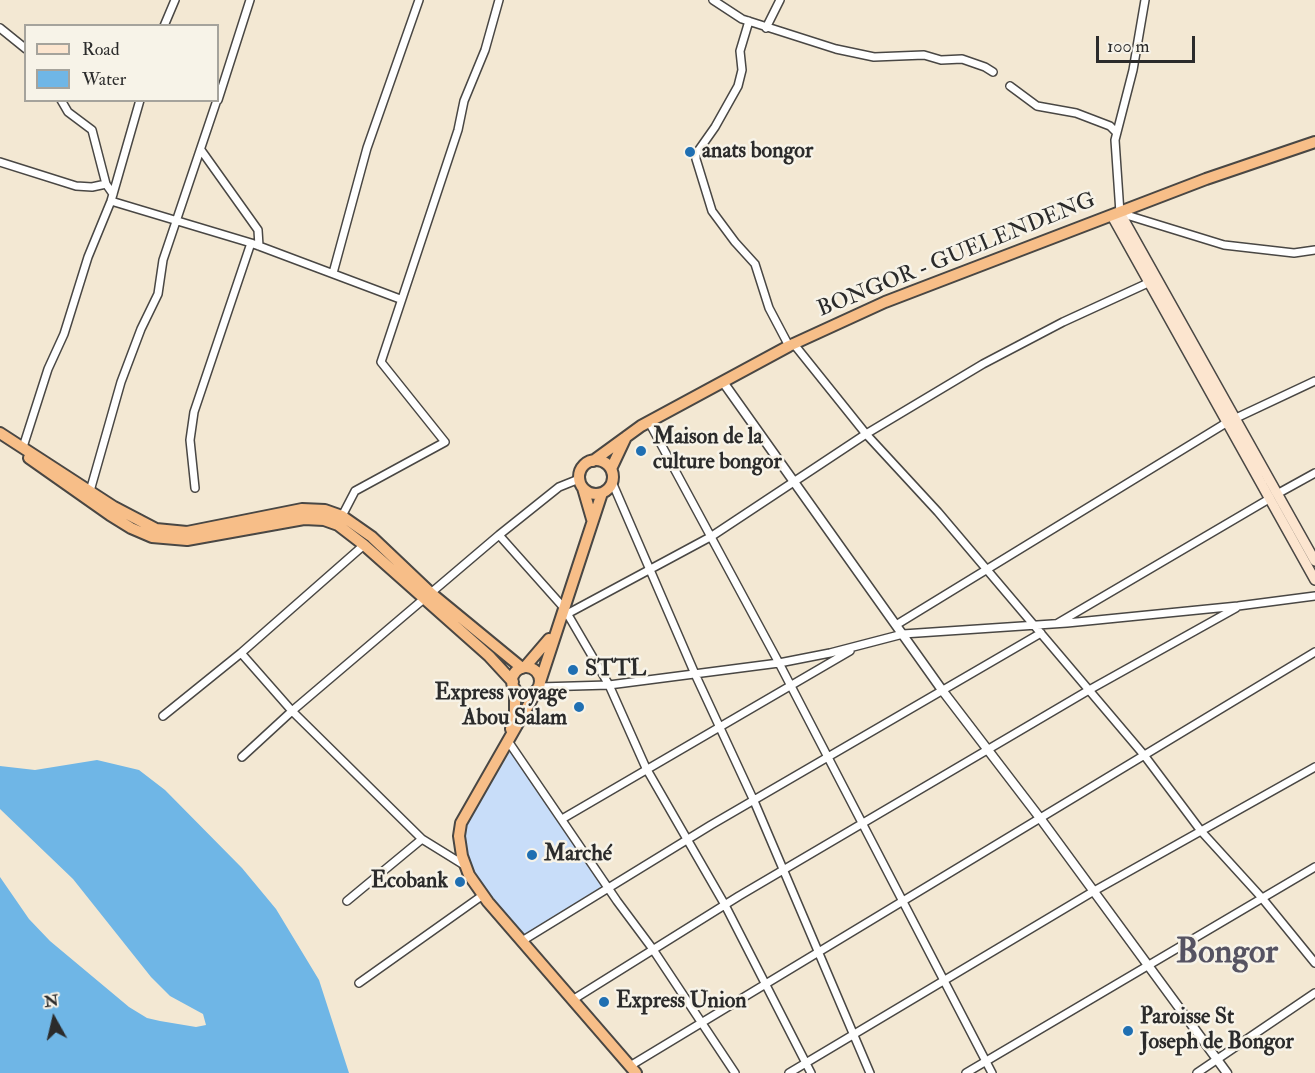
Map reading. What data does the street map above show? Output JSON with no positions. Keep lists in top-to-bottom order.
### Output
{
  "streets": {
    "highway": ["BONGOR - GUELENDENG"]
  },
  "districts": ["Bongor"],
  "places": [
    "anats bongor",
    "Maison de la culture bongor",
    "STTL",
    "Express voyage Abou Salam",
    "Marché",
    "Ecobank",
    "Express Union",
    "Paroisse St Joseph de Bongor"
  ],
  "legend": ["Road", "Water"],
  "scale_bar": "100 m",
  "north": "top"
}
